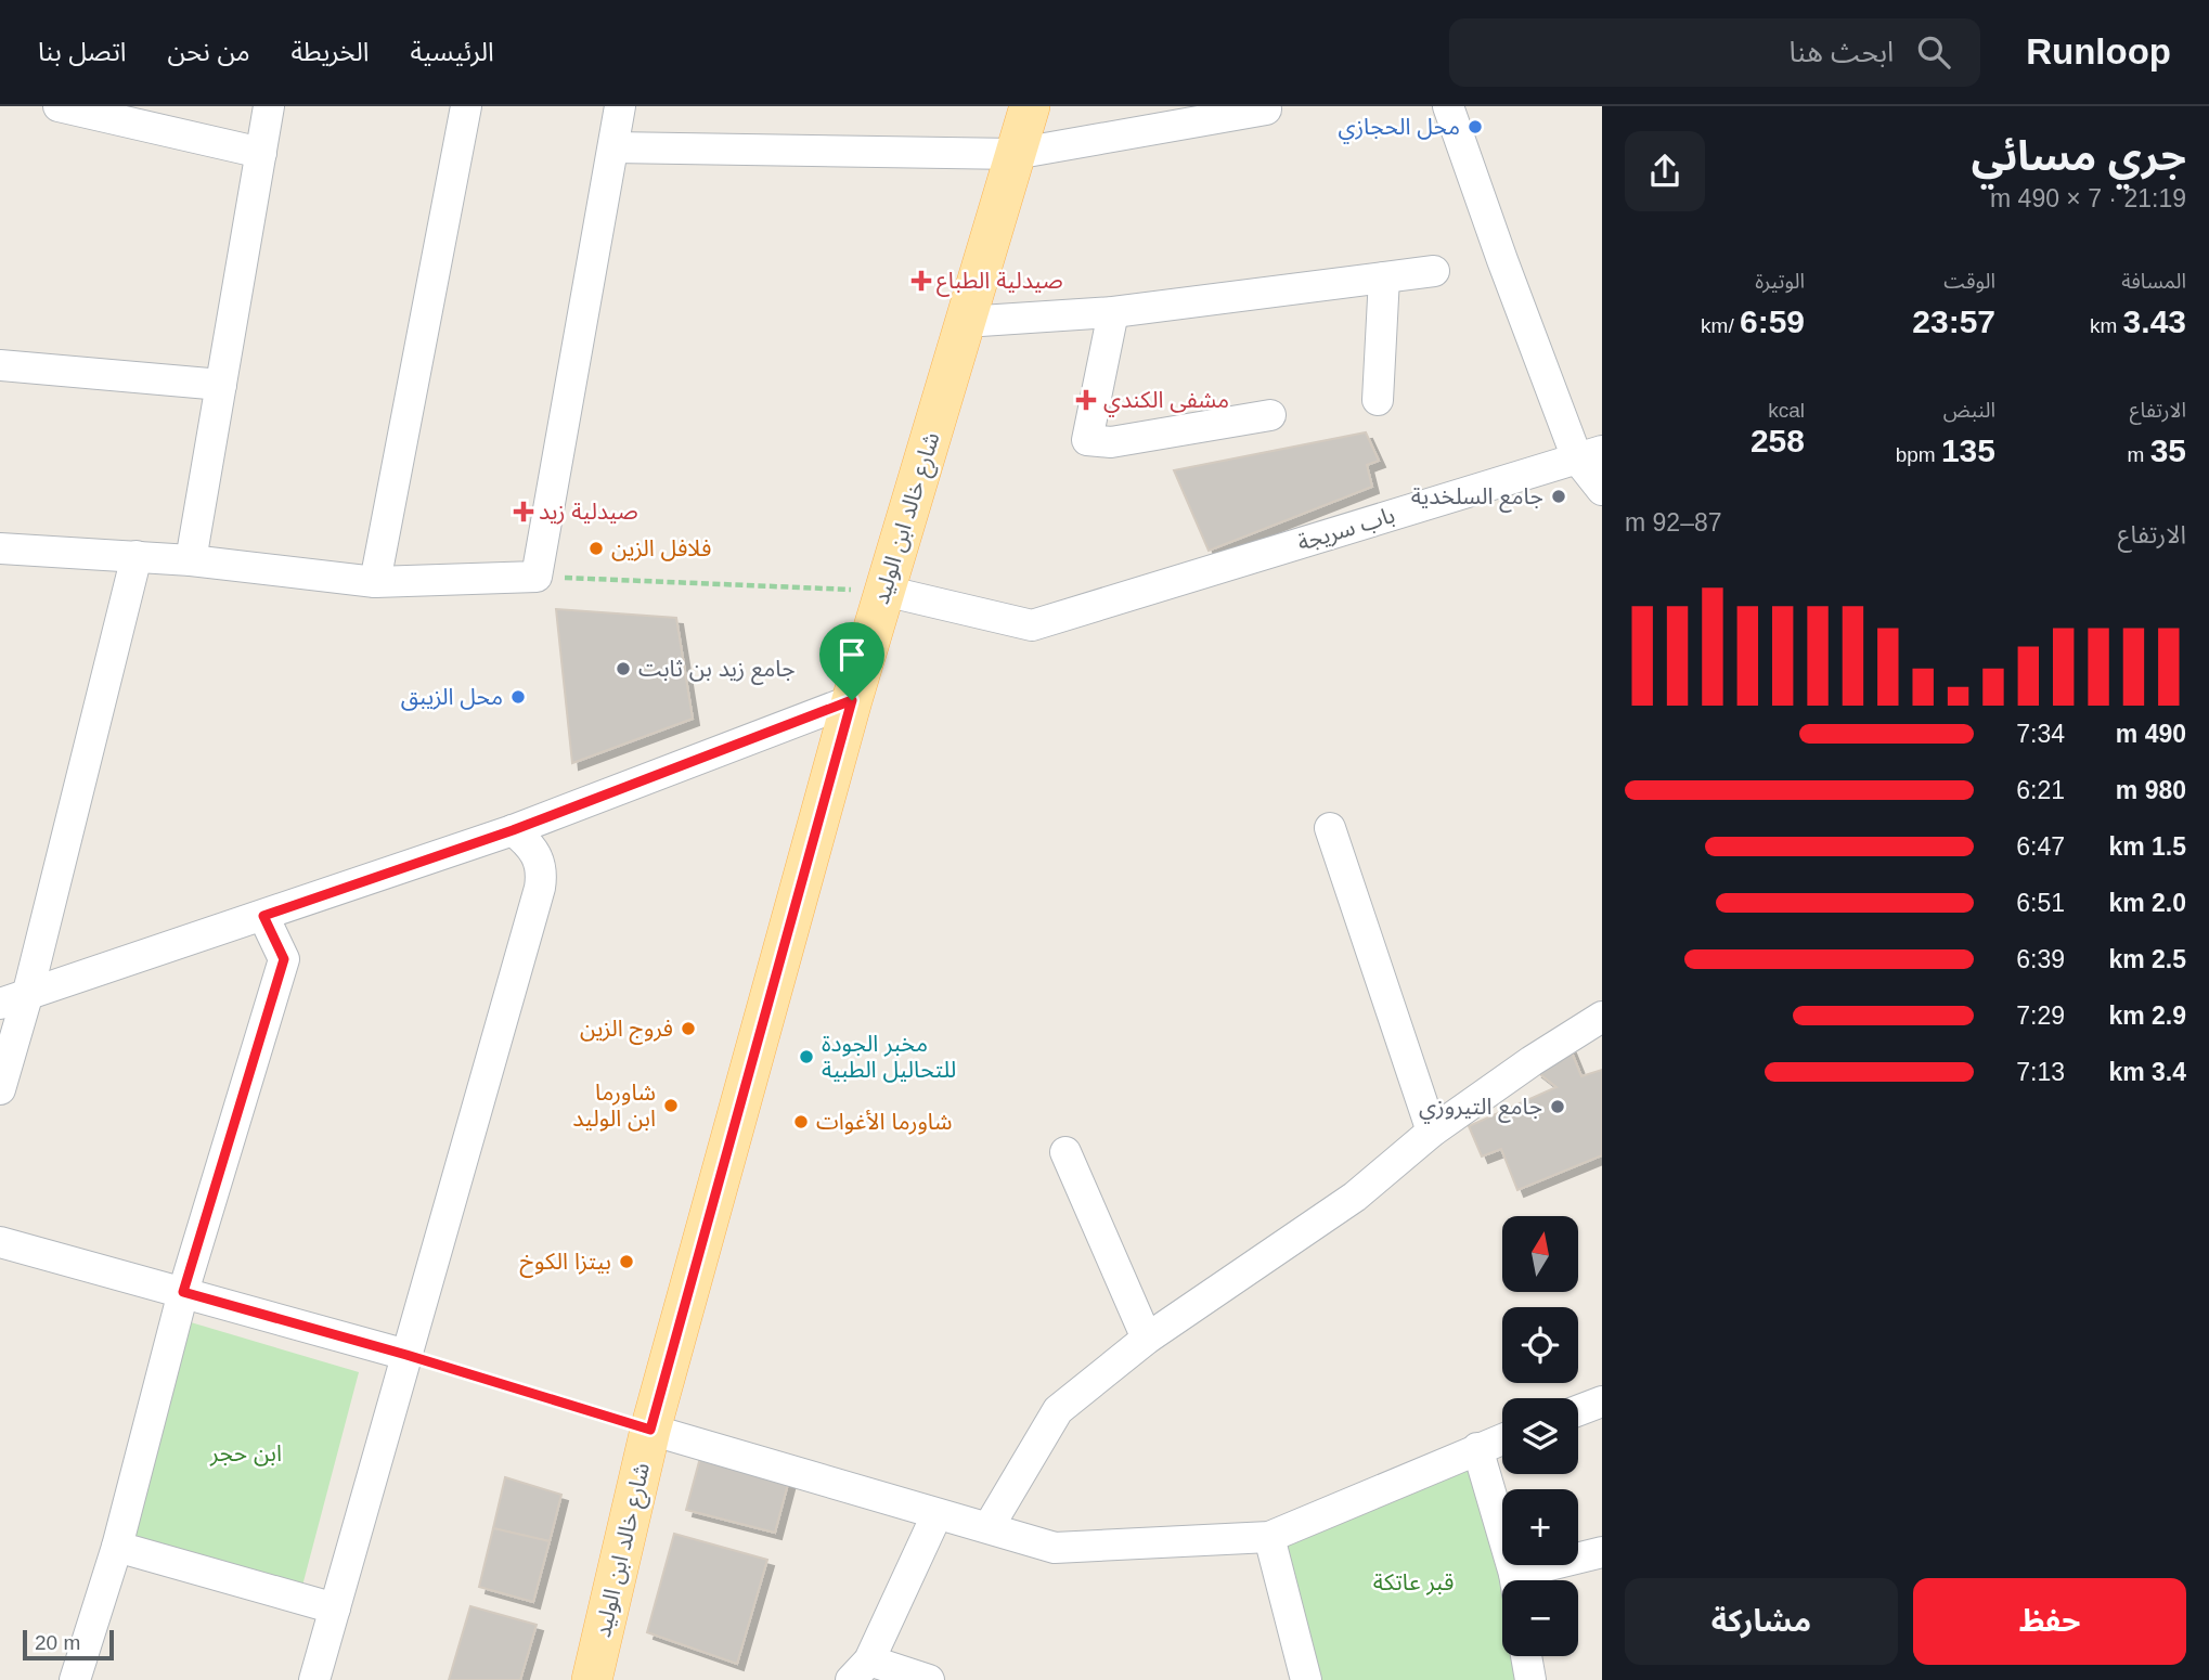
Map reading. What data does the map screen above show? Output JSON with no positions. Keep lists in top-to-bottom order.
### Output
{
  "streets": {
    "main road": ["شارع خالد ابن الوليد"],
    "street": ["باب سريجة"]
  },
  "crossings": [
    ["شارع خالد ابن الوليد", "باب سريجة"]
  ],
  "parks": ["ابن حجر", "قبر عاتكة"],
  "places": {
    "other": [
      "محل الحجازي",
      "جامع السلخدية",
      "فلافل الزين",
      "جامع زيد بن ثابت",
      "محل الزيبق",
      "فروج الزين",
      "مخبر الجودة للتحاليل الطبية",
      "شاورما ابن الوليد",
      "جامع التيروزي",
      "شاورما الأغوات",
      "بيتزا الكوخ"
    ],
    "health": ["صيدلية الطباع", "مشفى الكندي", "صيدلية زيد"]
  },
  "scale_bar": "20 m",
  "north": "top",
  "page": {
    "header": "Runloop",
    "search": "ابحث هنا",
    "nav": [
      "الرئيسية",
      "الخريطة",
      "من نحن",
      "اتصل بنا"
    ],
    "heading": ["جري مسائي", "21:19 · 7 × 490 m"],
    "stats": [
      ["المسافة", "3.43 km"],
      ["الوقت", "23:57"],
      ["الوتيرة", "6:59 /km"],
      ["الارتفاع", "35 m"],
      ["النبض", "135 bpm"],
      ["kcal", "258"]
    ],
    "chart": ["الارتفاع", "87–92 m"],
    "list": [
      {
        "name": "490 m",
        "note": "7:34"
      },
      {
        "name": "980 m",
        "note": "6:21"
      },
      {
        "name": "1.5 km",
        "note": "6:47"
      },
      {
        "name": "2.0 km",
        "note": "6:51"
      },
      {
        "name": "2.5 km",
        "note": "6:39"
      },
      {
        "name": "2.9 km",
        "note": "7:29"
      },
      {
        "name": "3.4 km",
        "note": "7:13"
      }
    ],
    "map_buttons": ["+", "−"],
    "buttons": ["حفظ", "مشاركة"],
    "scale": "20 m"
  }
}
